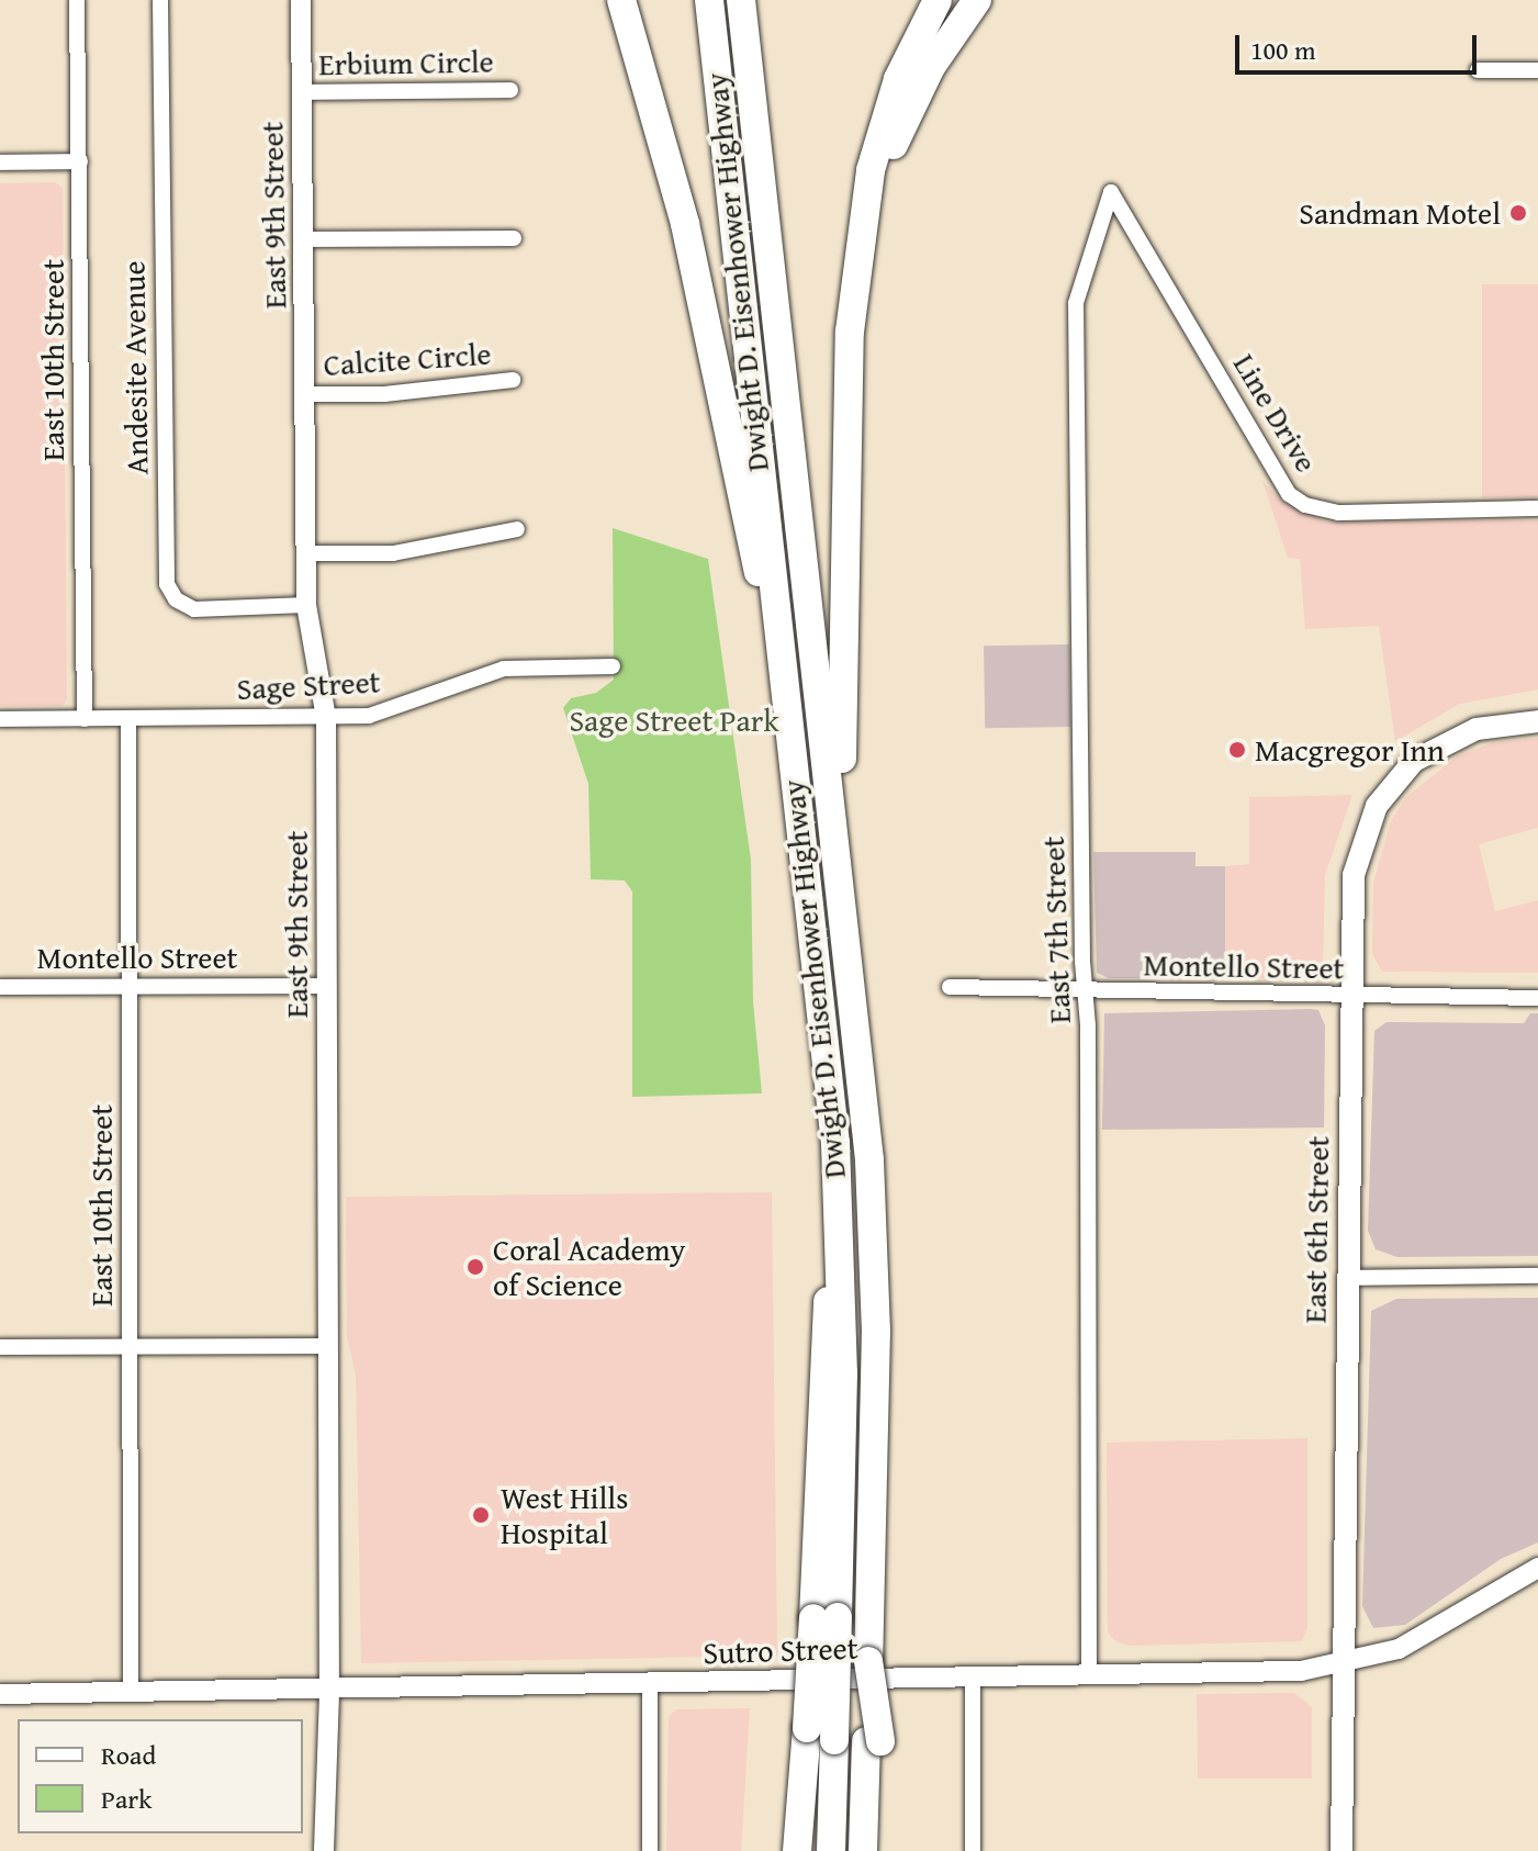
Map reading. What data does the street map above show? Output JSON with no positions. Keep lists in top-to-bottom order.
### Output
{
  "streets": {
    "highway": ["Dwight D. Eisenhower Highway"],
    "main road": ["East 6th Street"],
    "street": [
      "Erbium Circle",
      "East 9th Street",
      "Calcite Circle",
      "East 10th Street",
      "Andesite Avenue",
      "Line Drive",
      "Sage Street",
      "East 7th Street",
      "Montello Street",
      "Sutro Street"
    ]
  },
  "crossings": [
    ["Erbium Circle", "East 9th Street"],
    ["East 9th Street", "Calcite Circle"],
    ["East 9th Street", "Andesite Avenue"],
    ["East 9th Street", "Sage Street"],
    ["East 9th Street", "Montello Street"],
    ["East 9th Street", "Sutro Street"],
    ["East 10th Street", "Sage Street"],
    ["East 10th Street", "Montello Street"],
    ["East 10th Street", "Sutro Street"],
    ["Line Drive", "East 7th Street"],
    ["East 7th Street", "Montello Street"],
    ["East 7th Street", "Sutro Street"],
    ["Montello Street", "East 6th Street"],
    ["East 6th Street", "Sutro Street"]
  ],
  "parks": ["Sage Street Park"],
  "places": [
    "Sandman Motel",
    "Macgregor Inn",
    "Coral Academy of Science",
    "West Hills Hospital"
  ],
  "legend": ["Road", "Park"],
  "scale_bar": "100 m"
}
